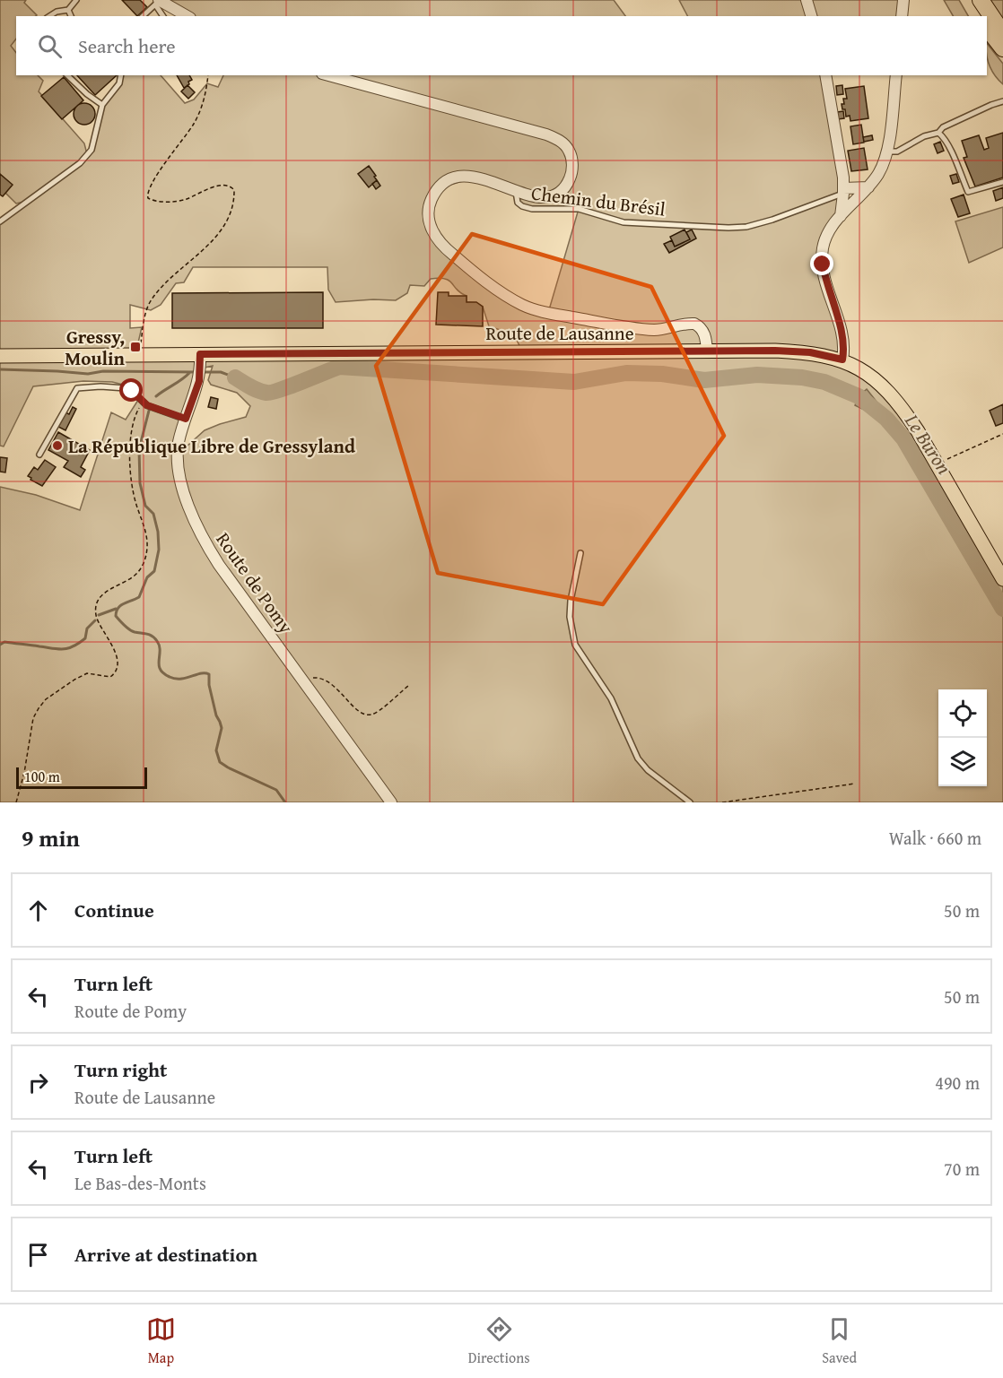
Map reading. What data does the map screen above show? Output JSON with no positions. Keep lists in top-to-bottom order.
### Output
{
  "streets": {
    "main road": ["Route de Lausanne"],
    "street": ["Route de Pomy"],
    "lane": ["Chemin du Brésil"]
  },
  "crossings": [
    ["Route de Lausanne", "Route de Pomy"]
  ],
  "water": ["Le Buron"],
  "places": {
    "transit": ["Gressy, Moulin"],
    "other": ["La République Libre de Gressyland"]
  },
  "scale_bar": "100 m",
  "page": {
    "search": "Search here",
    "scale": "100 m",
    "heading": ["9 min", "Walk · 660 m"],
    "list": [
      ["Continue", "50 m"],
      ["Turn left", "Route de Pomy", "50 m"],
      ["Turn right", "Route de Lausanne", "490 m"],
      ["Turn left", "Le Bas-des-Monts", "70 m"],
      "Arrive at destination"
    ],
    "nav": ["Map", "Directions", "Saved"]
  }
}
